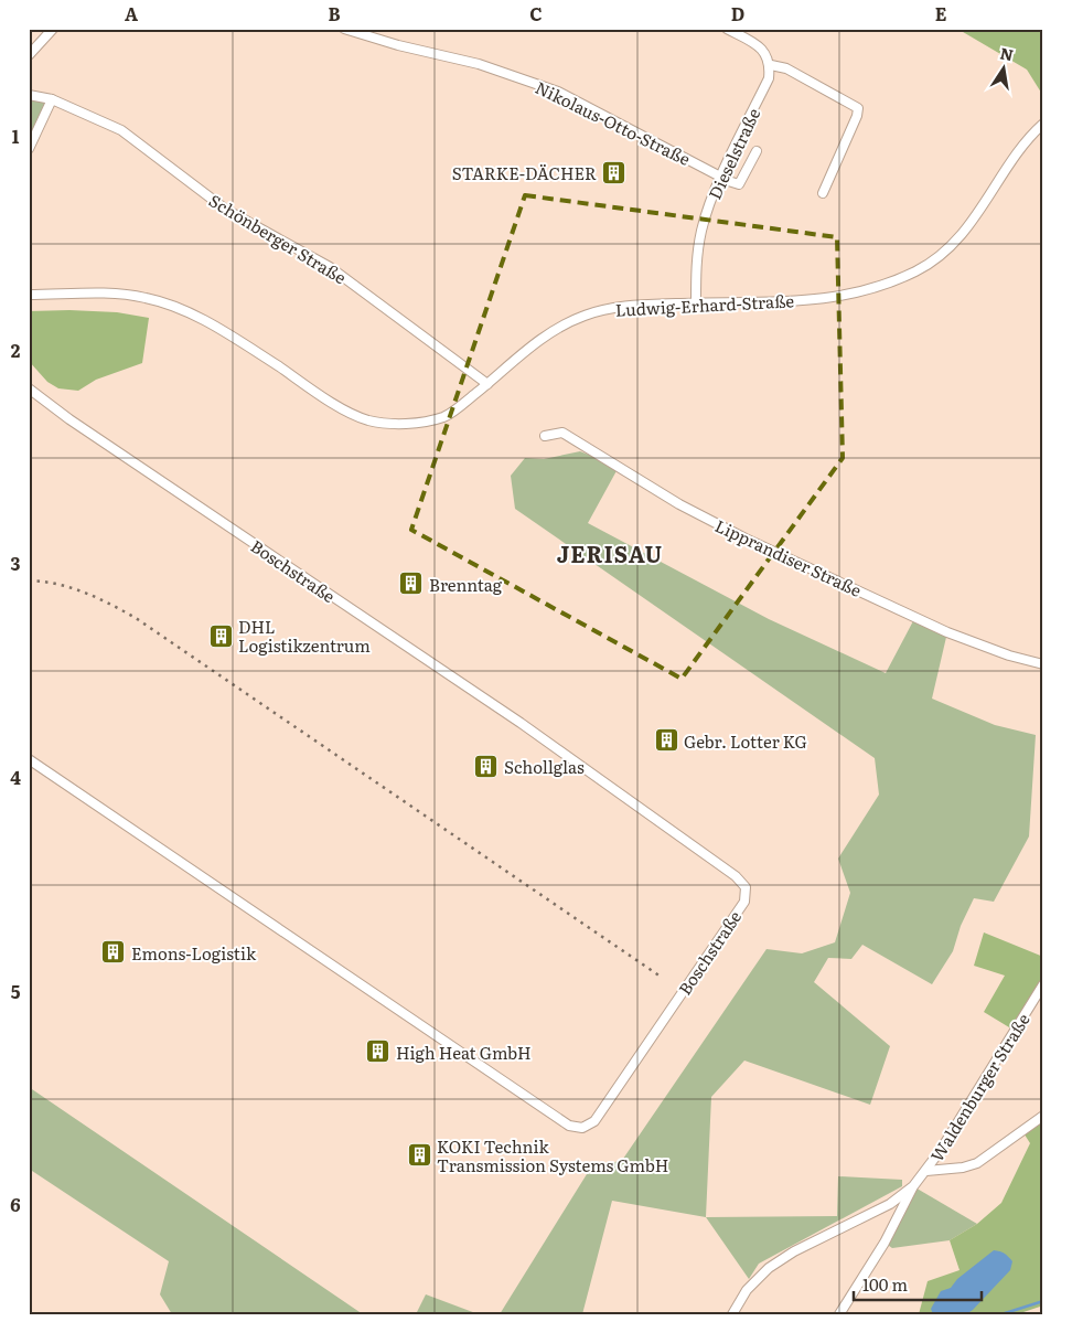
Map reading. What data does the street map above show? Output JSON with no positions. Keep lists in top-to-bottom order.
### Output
{
  "streets": {
    "street": [
      "Nikolaus-Otto-Straße",
      "Dieselstraße",
      "Schönberger Straße",
      "Ludwig-Erhard-Straße",
      "Lipprandiser Straße",
      "Boschstraße",
      "Waldenburger Straße"
    ]
  },
  "crossings": [
    ["Nikolaus-Otto-Straße", "Dieselstraße"],
    ["Dieselstraße", "Ludwig-Erhard-Straße"],
    ["Schönberger Straße", "Ludwig-Erhard-Straße"]
  ],
  "districts": ["JERISAU"],
  "places": {
    "building": [
      "STARKE-DÄCHER",
      "Brenntag",
      "DHL Logistikzentrum",
      "Gebr. Lotter KG",
      "Schollglas",
      "Emons-Logistik",
      "High Heat GmbH",
      "KOKI Technik Transmission Systems GmbH"
    ]
  },
  "scale_bar": "100 m",
  "north": "top",
  "grid": {
    "columns": [
      "A",
      "B",
      "C",
      "D",
      "E"
    ],
    "rows": [
      "1",
      "2",
      "3",
      "4",
      "5",
      "6"
    ]
  }
}
